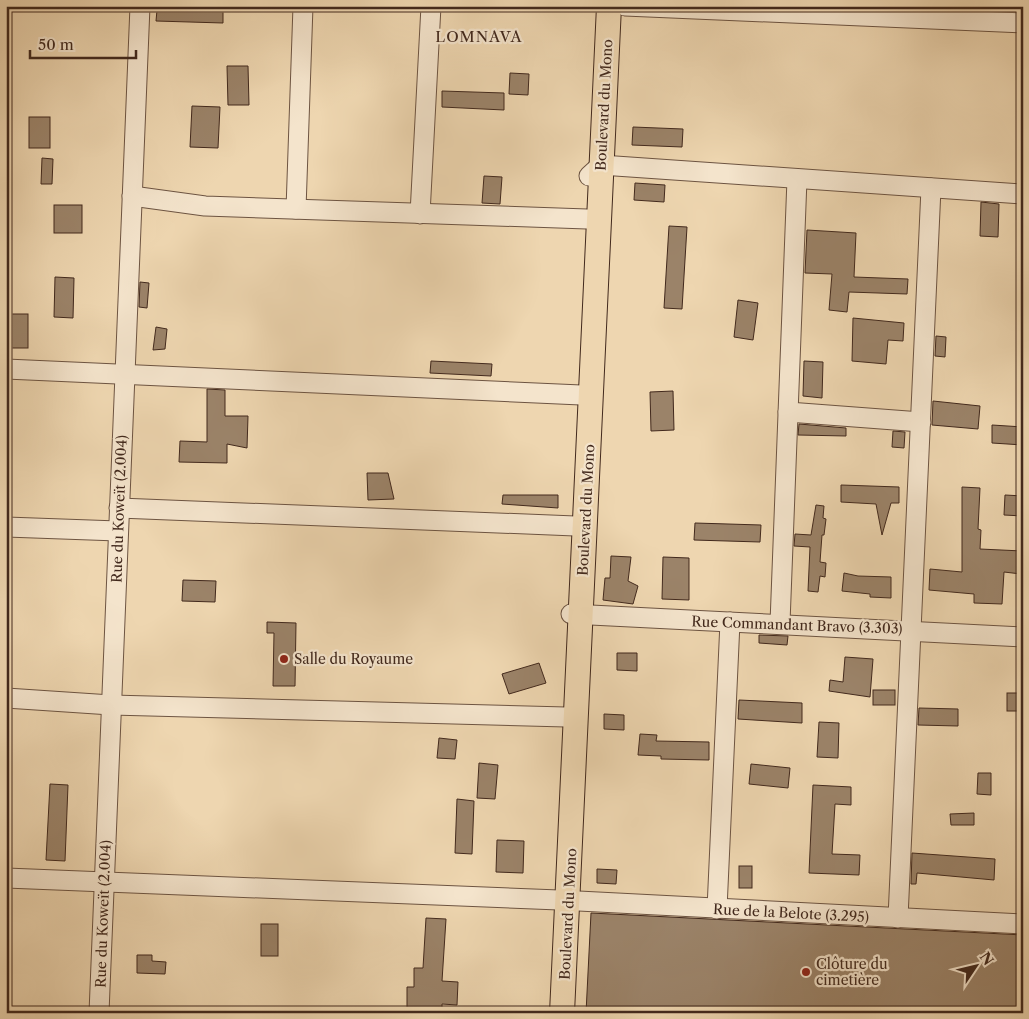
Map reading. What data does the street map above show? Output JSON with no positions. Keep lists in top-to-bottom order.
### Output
{
  "streets": {
    "main road": ["Boulevard du Mono"],
    "street": ["Rue du Koweït (2.004)", "Rue Commandant Bravo (3.303)", "Rue de la Belote (3.295)"]
  },
  "crossings": [
    ["Boulevard du Mono", "Rue Commandant Bravo (3.303)"],
    ["Boulevard du Mono", "Rue de la Belote (3.295)"],
    ["Rue du Koweït (2.004)", "Rue de la Belote (3.295)"]
  ],
  "districts": ["LOMNAVA"],
  "places": ["Salle du Royaume", "Clôture du cimetière"],
  "scale_bar": "50 m",
  "north": "top right"
}
